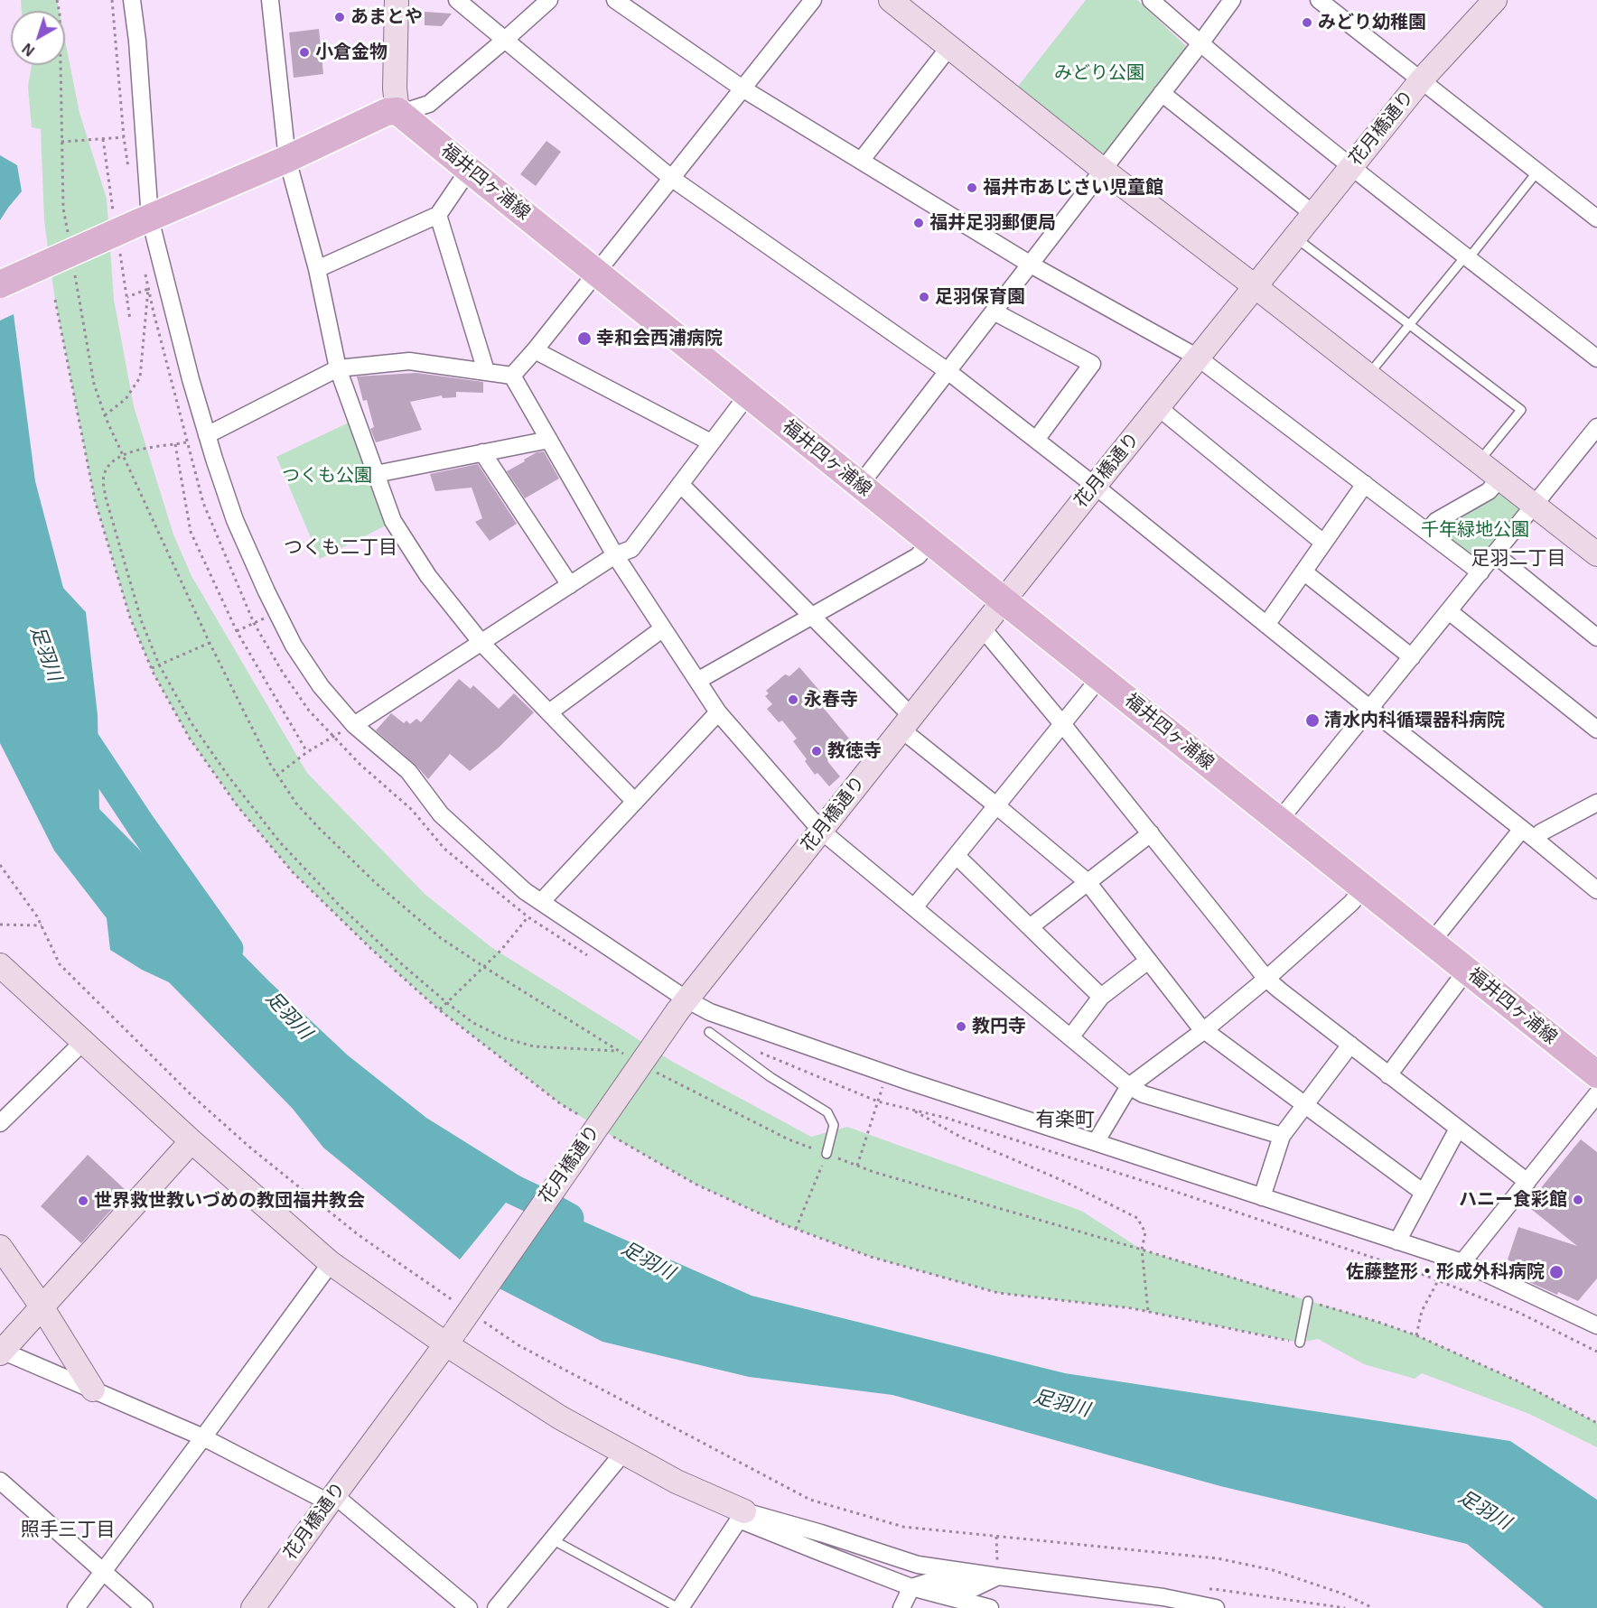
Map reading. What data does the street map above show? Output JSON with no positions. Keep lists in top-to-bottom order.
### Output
{
  "streets": {
    "main road": ["福井四ヶ浦線"],
    "street": ["花月橋通り"]
  },
  "crossings": [
    ["花月橋通り", "福井四ヶ浦線"]
  ],
  "districts": [
    "つくも二丁目",
    "足羽二丁目",
    "有楽町",
    "照手三丁目"
  ],
  "water": ["足羽川"],
  "parks": ["みどり公園", "つくも公園", "千年緑地公園"],
  "places": [
    "あまとや",
    "みどり幼稚園",
    "小倉金物",
    "福井市あじさい児童館",
    "福井足羽郵便局",
    "足羽保育園",
    "幸和会西浦病院",
    "永春寺",
    "清水内科循環器科病院",
    "教徳寺",
    "教円寺",
    "ハニー食彩館",
    "世界救世教いづめの教団福井教会",
    "佐藤整形・形成外科病院"
  ],
  "north": "bottom left"
}
